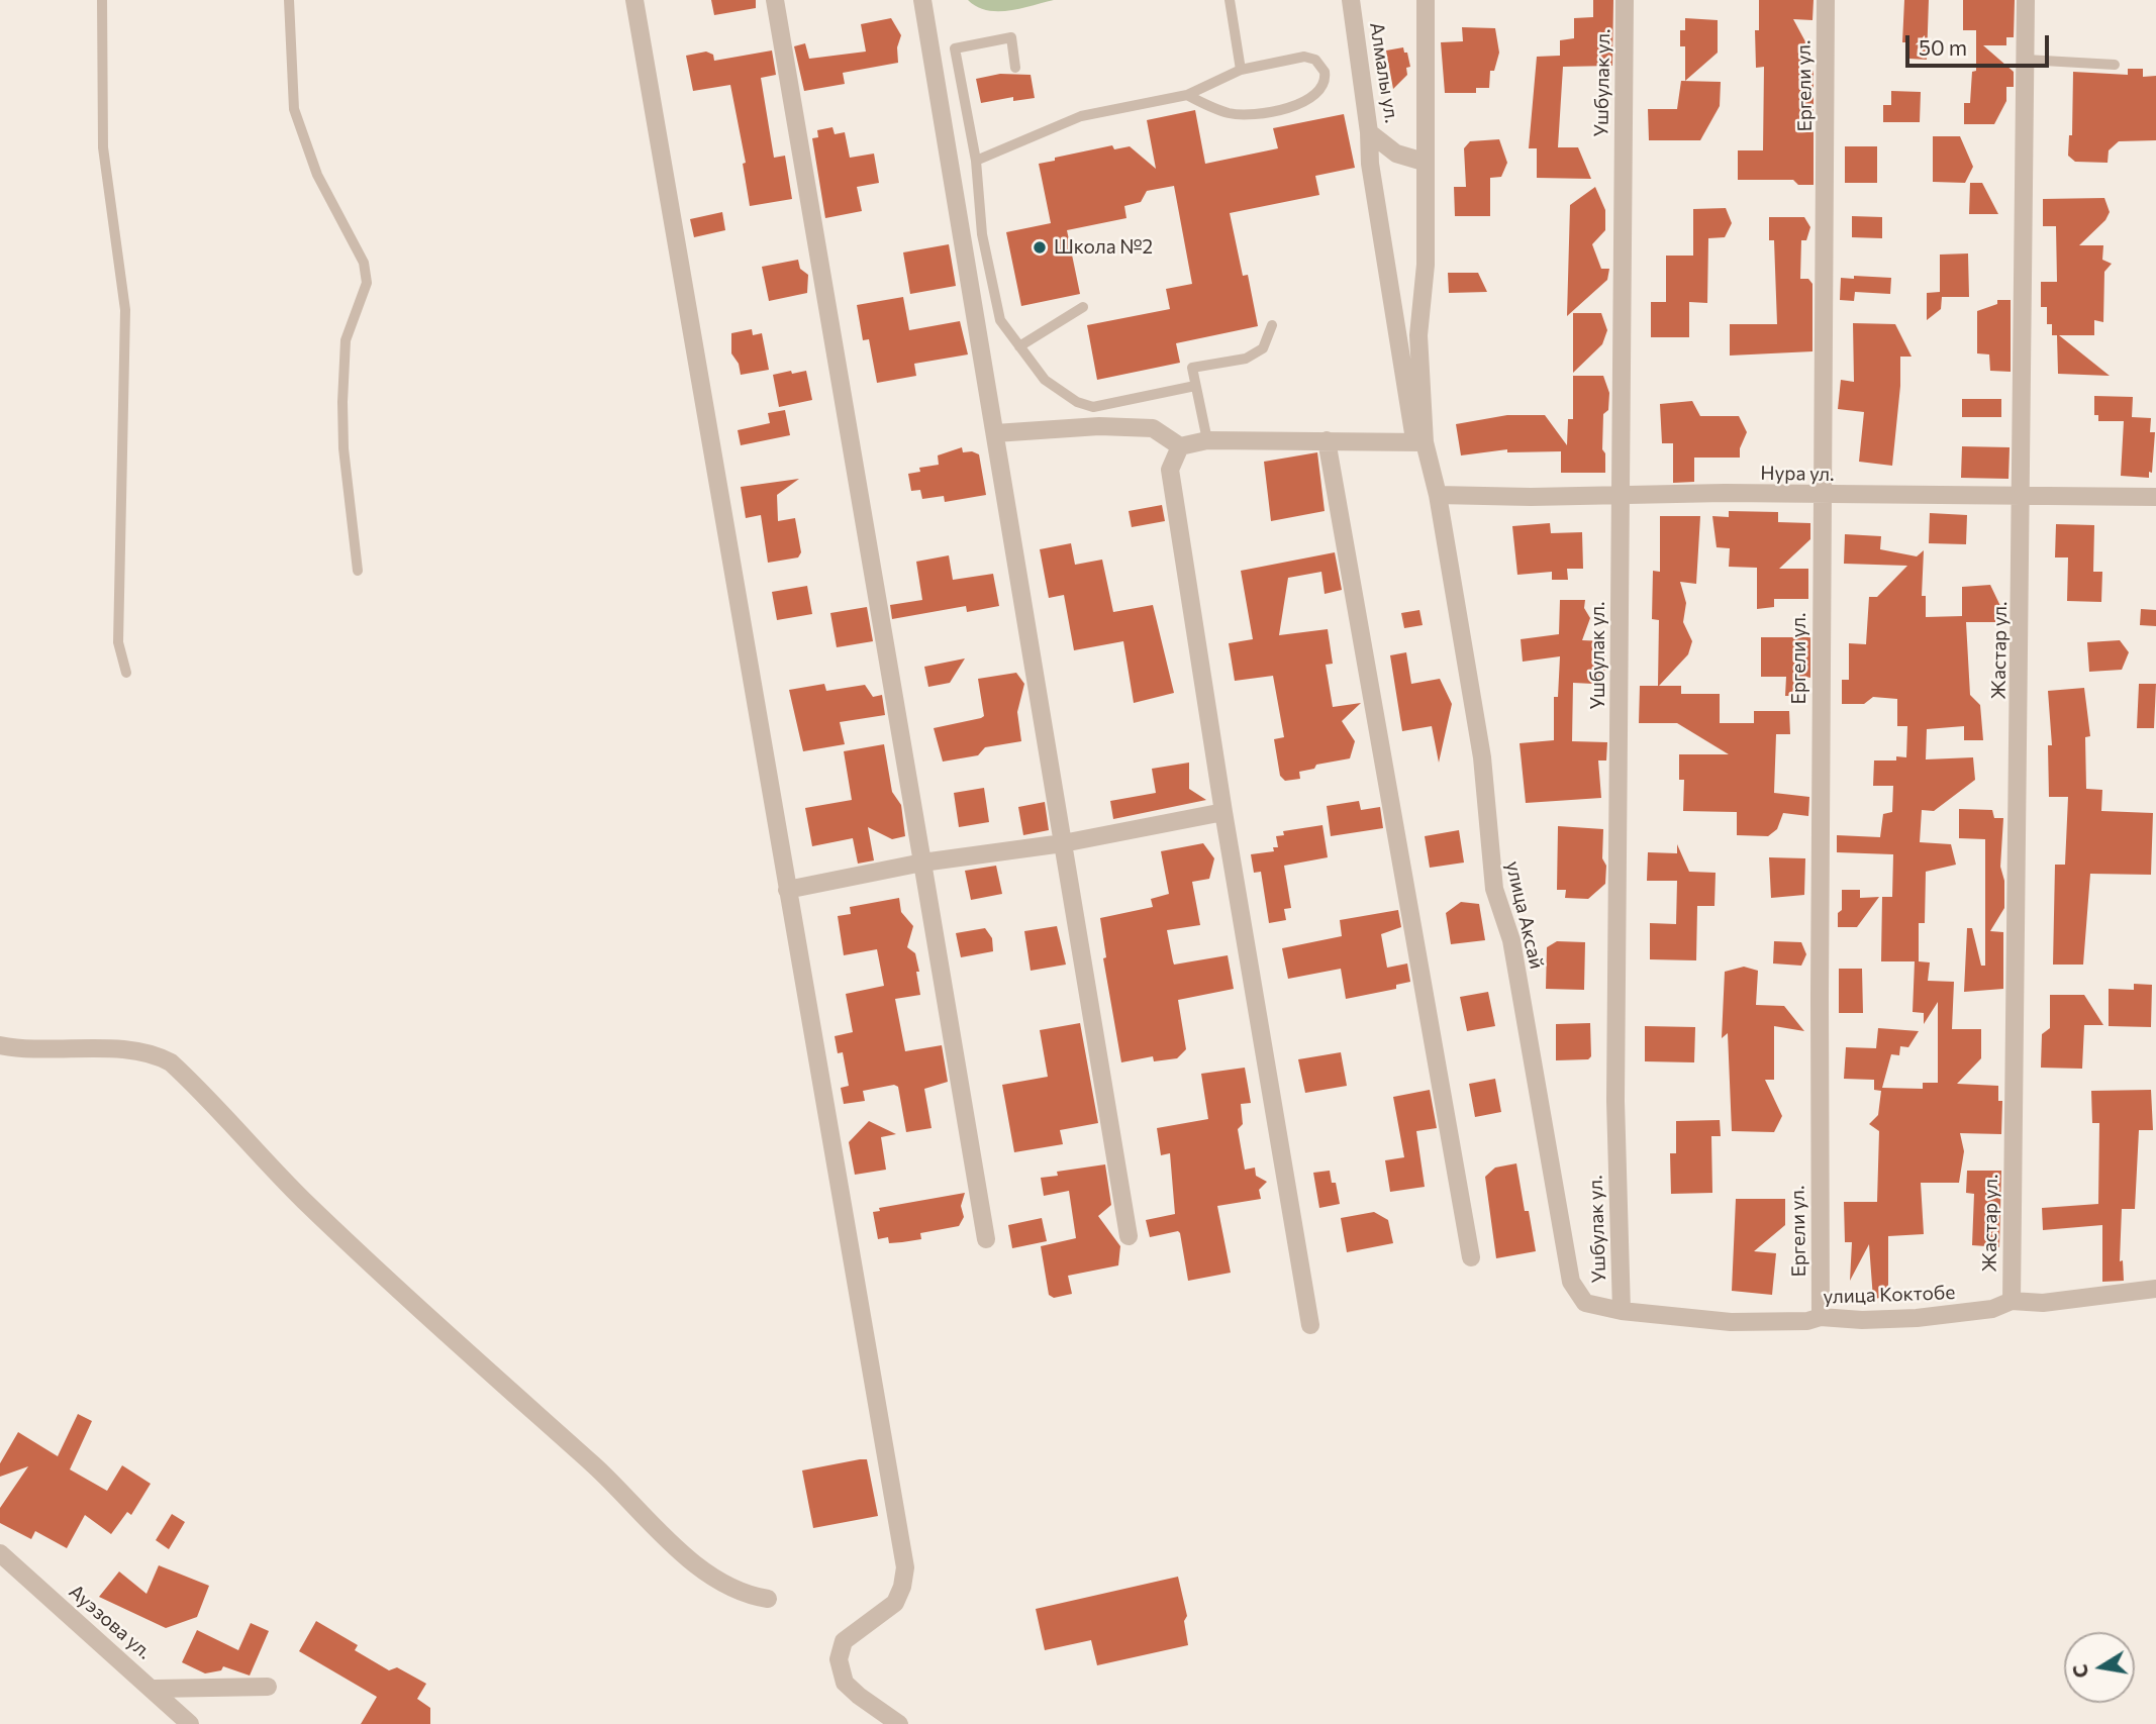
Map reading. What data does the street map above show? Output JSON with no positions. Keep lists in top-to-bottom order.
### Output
{
  "streets": {
    "street": [
      "Алмалы ул.",
      "Ушбулак ул.",
      "Ергели ул.",
      "Нура ул.",
      "Жастар ул.",
      "улица Аксай",
      "улица Коктобе",
      "Ауэзова ул."
    ]
  },
  "crossings": [
    ["Ушбулак ул.", "Нура ул."],
    ["Ушбулак ул.", "улица Аксай"],
    ["Ушбулак ул.", "улица Коктобе"],
    ["Ергели ул.", "Нура ул."],
    ["Ергели ул.", "улица Коктобе"],
    ["Нура ул.", "Жастар ул."],
    ["Нура ул.", "улица Аксай"],
    ["Жастар ул.", "улица Коктобе"],
    ["улица Аксай", "улица Коктобе"]
  ],
  "places": ["Школа №2"],
  "scale_bar": "50 m",
  "north": "left"
}
